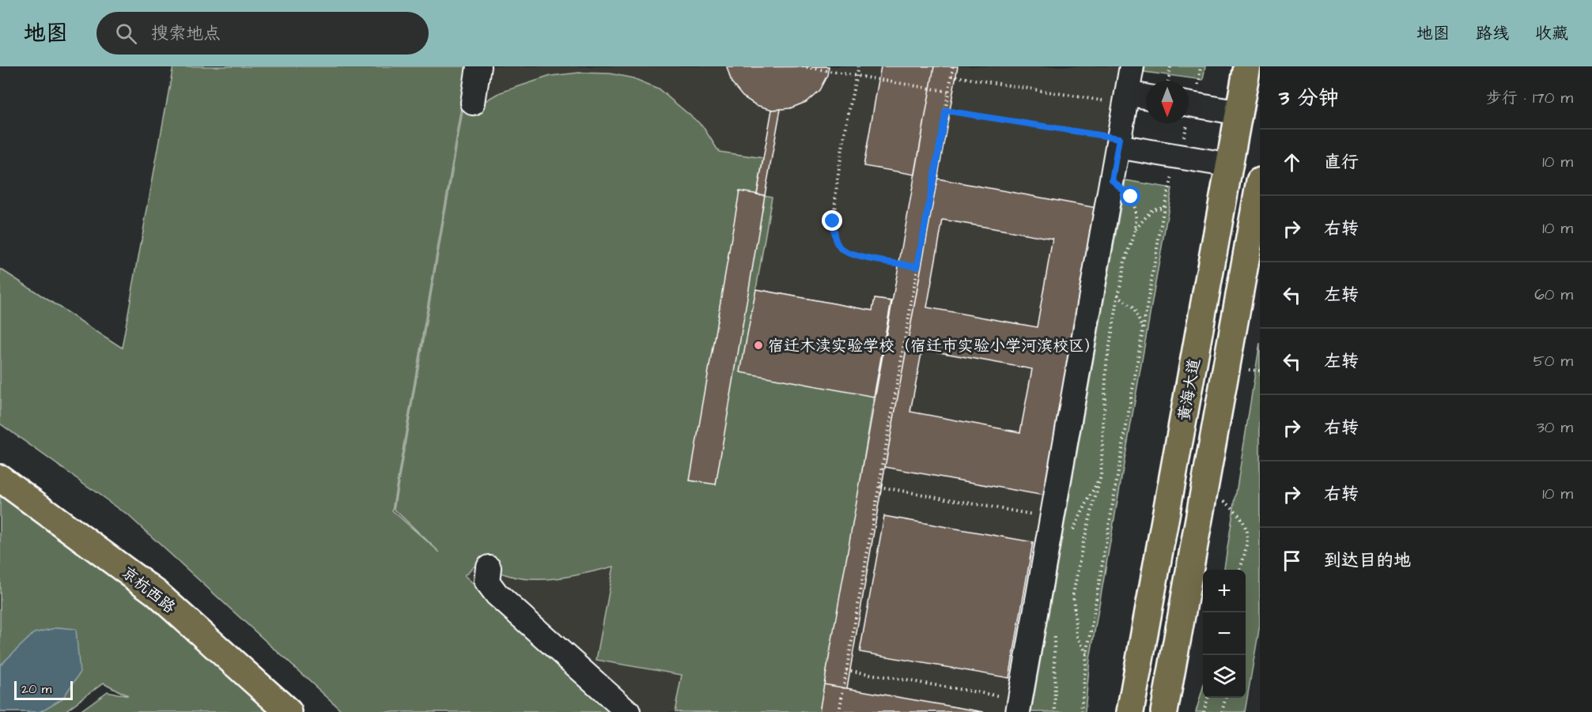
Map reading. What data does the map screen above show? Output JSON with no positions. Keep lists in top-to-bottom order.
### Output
{
  "streets": {
    "main road": ["黄海大道", "京杭西路"]
  },
  "places": ["宿迁木渎实验学校（宿迁市实验小学河滨校区）"],
  "scale_bar": "20 m",
  "north": "bottom",
  "page": {
    "header": "地图",
    "search": "搜索地点",
    "nav": ["地图", "路线", "收藏"],
    "heading": ["3 分钟", "步行 · 170 m"],
    "list": [
      ["直行", "10 m"],
      ["右转", "10 m"],
      ["左转", "60 m"],
      ["左转", "50 m"],
      ["右转", "30 m"],
      ["右转", "10 m"],
      "到达目的地"
    ],
    "map_buttons": ["+", "−"],
    "scale": "20 m"
  }
}
